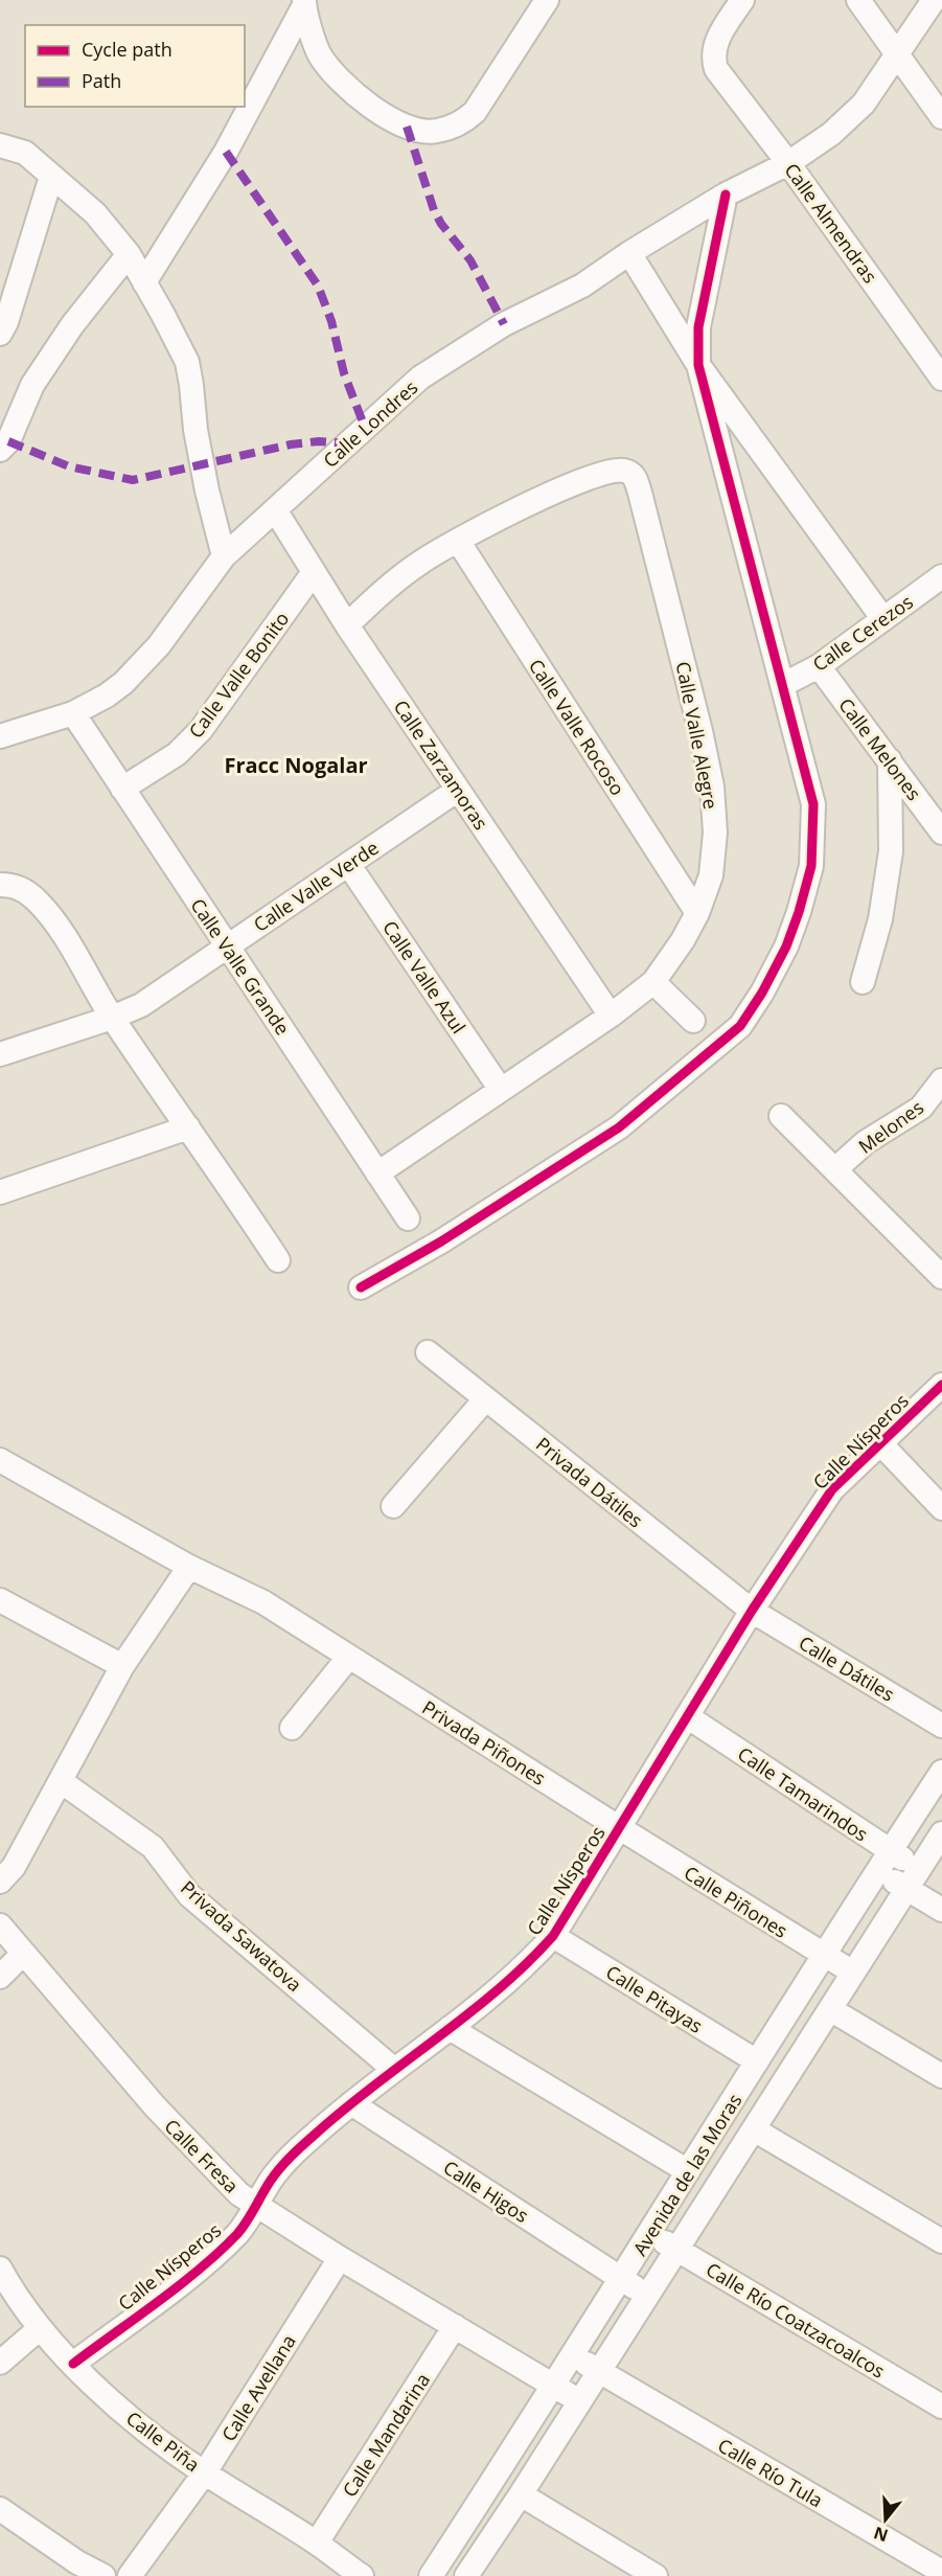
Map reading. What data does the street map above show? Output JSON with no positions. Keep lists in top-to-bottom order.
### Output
{
  "streets": {
    "street": [
      "Calle Almendras",
      "Calle Londres",
      "Calle Cerezos",
      "Calle Valle Bonito",
      "Calle Valle Rocoso",
      "Calle Valle Alegre",
      "Calle Melones",
      "Calle Zarzamoras",
      "Calle Valle Verde",
      "Calle Valle Grande",
      "Calle Valle Azul",
      "Melones",
      "Calle Nísperos",
      "Privada Dátiles",
      "Calle Dátiles",
      "Privada Piñones",
      "Calle Tamarindos",
      "Calle Piñones",
      "Privada Sawatova",
      "Calle Pitayas",
      "Calle Fresa",
      "Avenida de las Moras",
      "Calle Higos",
      "Calle Río Coatzacoalcos",
      "Calle Avellana",
      "Calle Mandarina",
      "Calle Piña",
      "Calle Río Tula"
    ]
  },
  "crossings": [
    ["Calle Almendras", "Calle Londres"],
    ["Calle Londres", "Calle Zarzamoras"],
    ["Calle Londres", "Calle Valle Grande"],
    ["Calle Cerezos", "Calle Melones"],
    ["Calle Valle Bonito", "Calle Zarzamoras"],
    ["Calle Valle Bonito", "Calle Valle Grande"],
    ["Calle Valle Rocoso", "Calle Valle Alegre"],
    ["Calle Valle Alegre", "Calle Zarzamoras"],
    ["Calle Valle Alegre", "Calle Valle Grande"],
    ["Calle Valle Alegre", "Calle Valle Azul"],
    ["Calle Zarzamoras", "Calle Valle Verde"],
    ["Calle Valle Verde", "Calle Valle Grande"],
    ["Calle Valle Verde", "Calle Valle Azul"],
    ["Calle Nísperos", "Privada Dátiles"],
    ["Calle Nísperos", "Calle Dátiles"],
    ["Calle Nísperos", "Privada Piñones"],
    ["Calle Nísperos", "Calle Tamarindos"],
    ["Calle Nísperos", "Calle Piñones"],
    ["Calle Nísperos", "Privada Sawatova"],
    ["Calle Nísperos", "Calle Pitayas"],
    ["Calle Nísperos", "Calle Fresa"],
    ["Calle Nísperos", "Calle Higos"],
    ["Calle Nísperos", "Calle Piña"],
    ["Privada Dátiles", "Calle Dátiles"],
    ["Privada Piñones", "Calle Piñones"],
    ["Calle Tamarindos", "Avenida de las Moras"],
    ["Calle Piñones", "Avenida de las Moras"],
    ["Calle Pitayas", "Avenida de las Moras"],
    ["Calle Fresa", "Avenida de las Moras"],
    ["Calle Fresa", "Calle Avellana"],
    ["Calle Fresa", "Calle Mandarina"],
    ["Avenida de las Moras", "Calle Higos"],
    ["Avenida de las Moras", "Calle Río Coatzacoalcos"],
    ["Avenida de las Moras", "Calle Río Tula"],
    ["Calle Avellana", "Calle Piña"],
    ["Calle Mandarina", "Calle Piña"]
  ],
  "districts": ["Fracc Nogalar"],
  "legend": ["Cycle path", "Path"],
  "north": "bottom"
}
